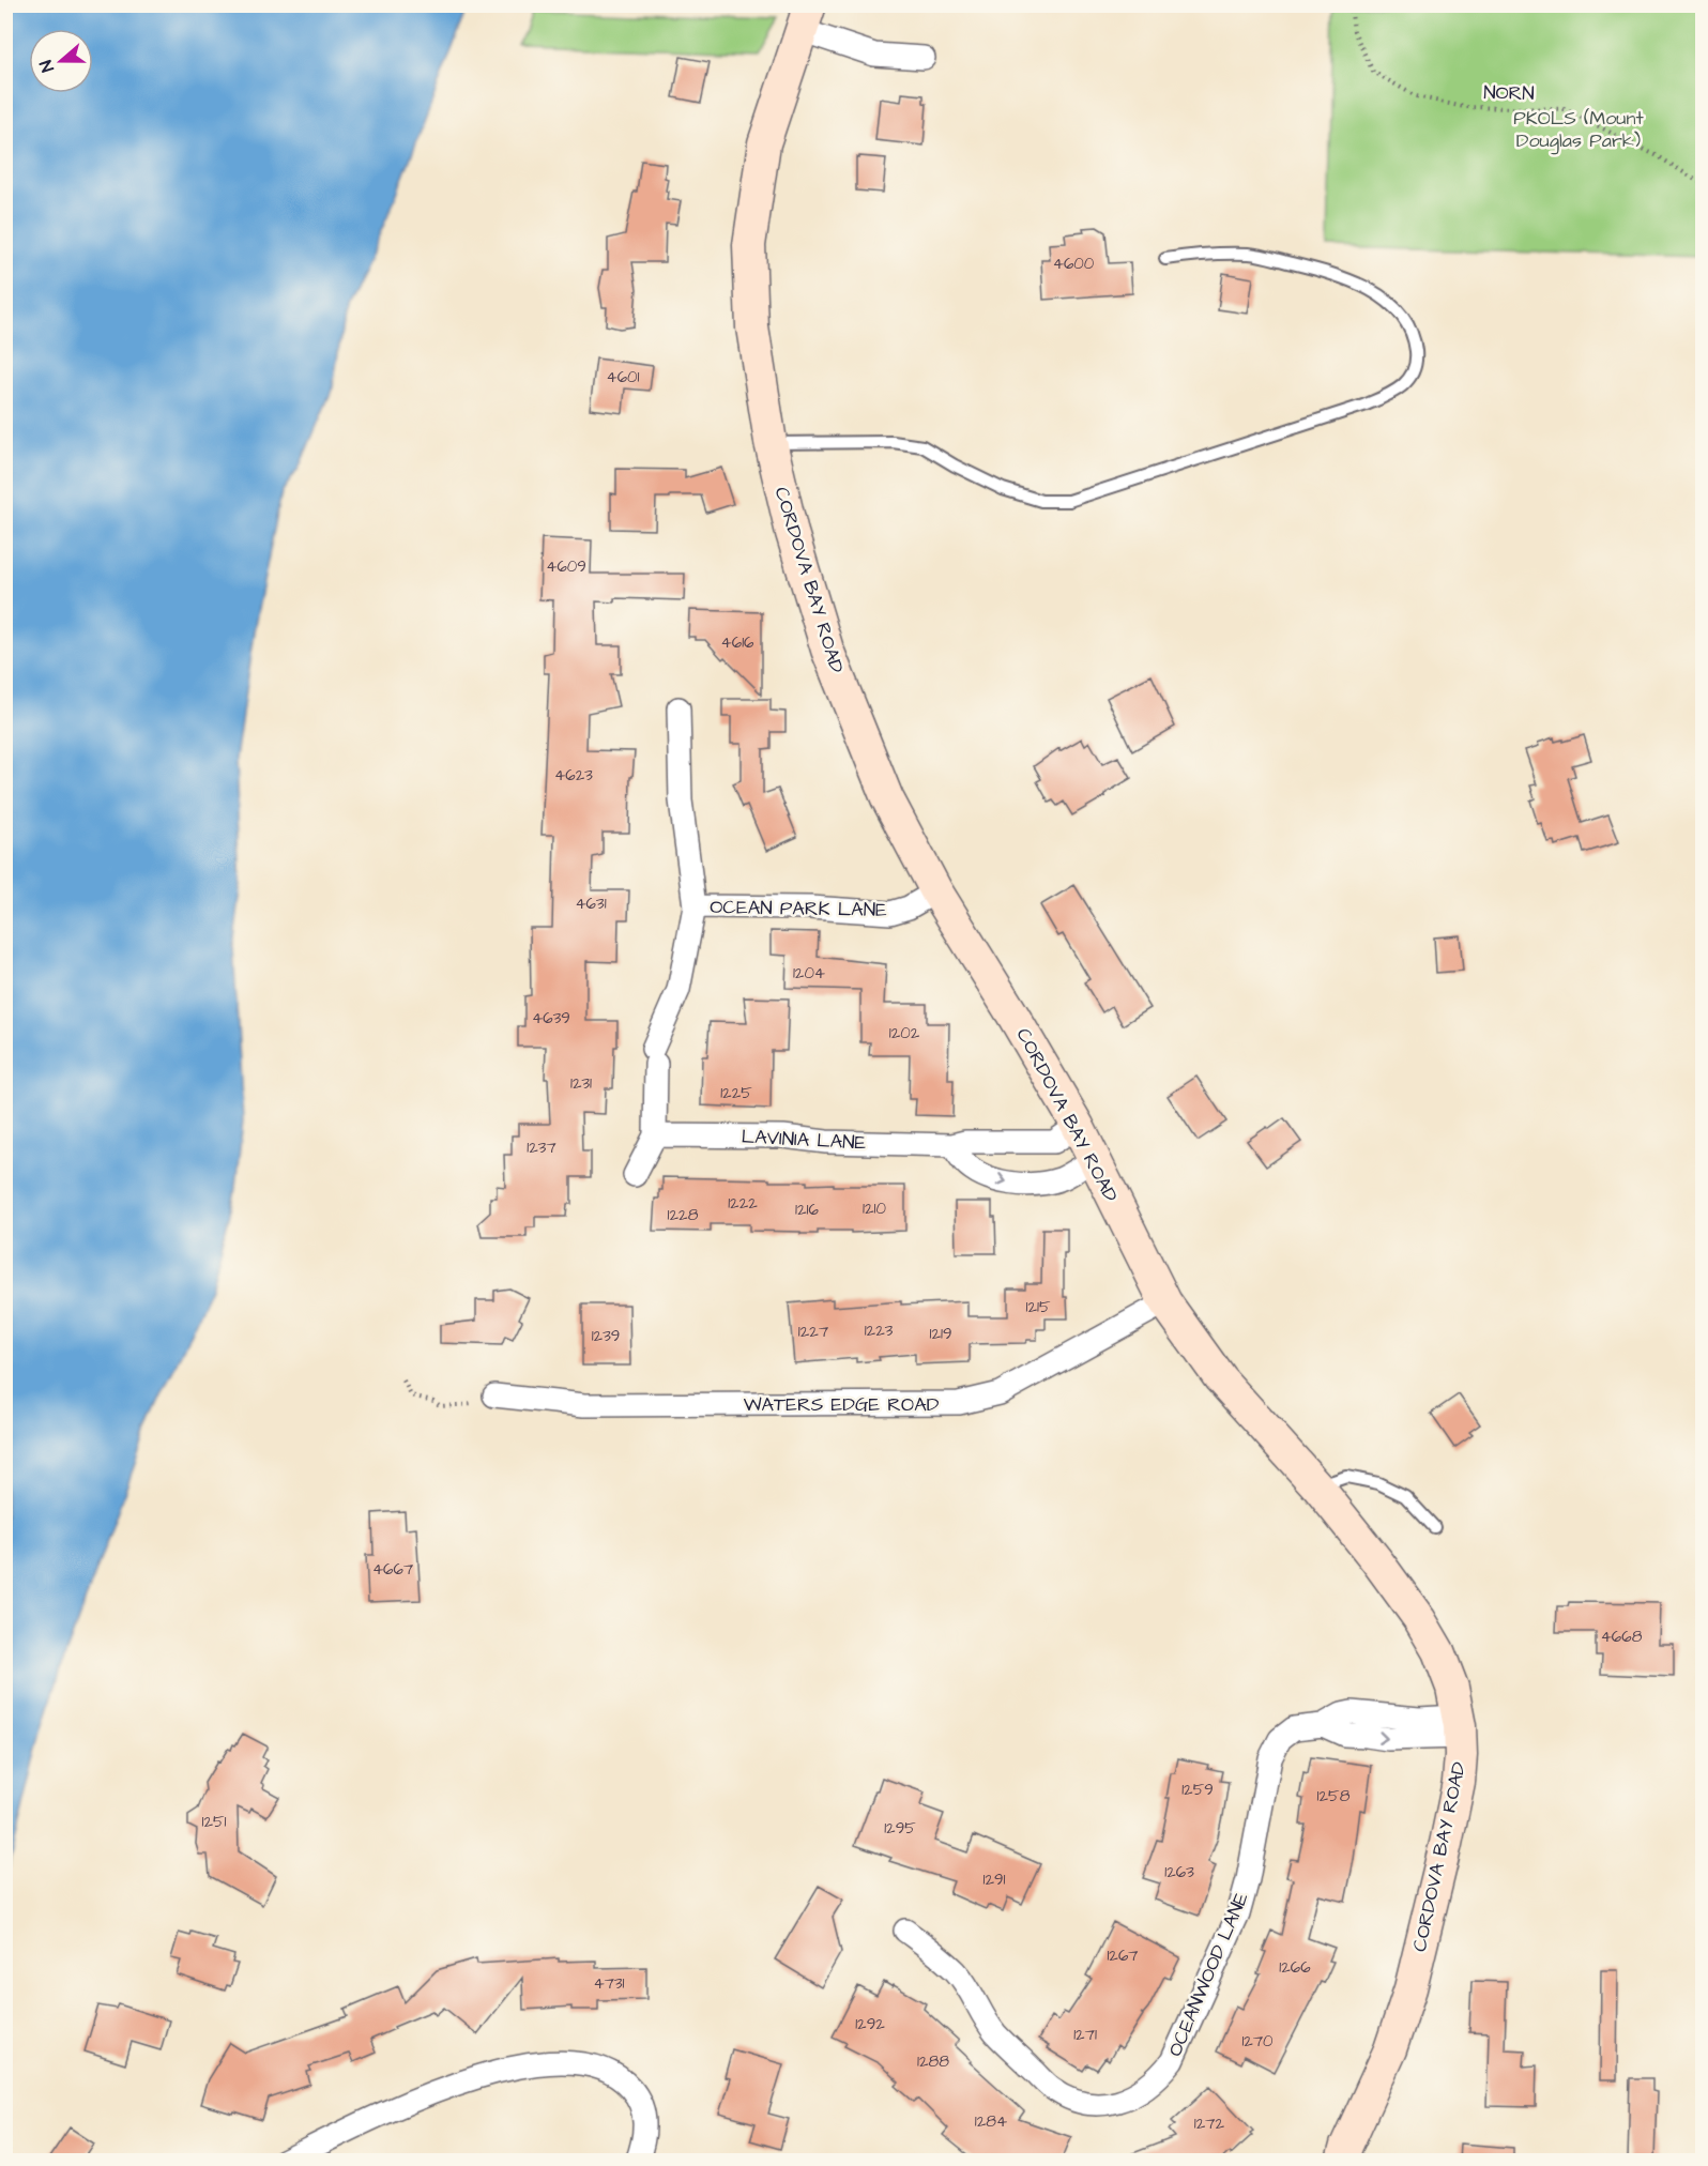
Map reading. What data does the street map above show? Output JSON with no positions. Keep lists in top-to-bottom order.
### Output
{
  "streets": {
    "main road": ["CORDOVA BAY ROAD"],
    "street": [
      "OCEAN PARK LANE",
      "LAVINIA LANE",
      "WATERS EDGE ROAD",
      "OCEANWOOD LANE"
    ],
    "path": ["NORN"]
  },
  "crossings": [
    ["CORDOVA BAY ROAD", "OCEAN PARK LANE"],
    ["CORDOVA BAY ROAD", "LAVINIA LANE"],
    ["CORDOVA BAY ROAD", "WATERS EDGE ROAD"],
    ["CORDOVA BAY ROAD", "OCEANWOOD LANE"]
  ],
  "parks": ["PKOLS (Mount Douglas Park)"],
  "house_numbers": [
    "4600",
    "4601",
    "4609",
    "4616",
    "4623",
    "4631",
    "1204",
    "4639",
    "1202",
    "1231",
    "1225",
    "1237",
    "1222",
    "1210",
    "1216",
    "1228",
    "1215",
    "1223",
    "1227",
    "1219",
    "1239",
    "4667",
    "4668",
    "1259",
    "1258",
    "1251",
    "1295",
    "1263",
    "1291",
    "1267",
    "1266",
    "4731",
    "1292",
    "1271",
    "1270",
    "1288",
    "1284",
    "1272"
  ],
  "north": "left"
}
